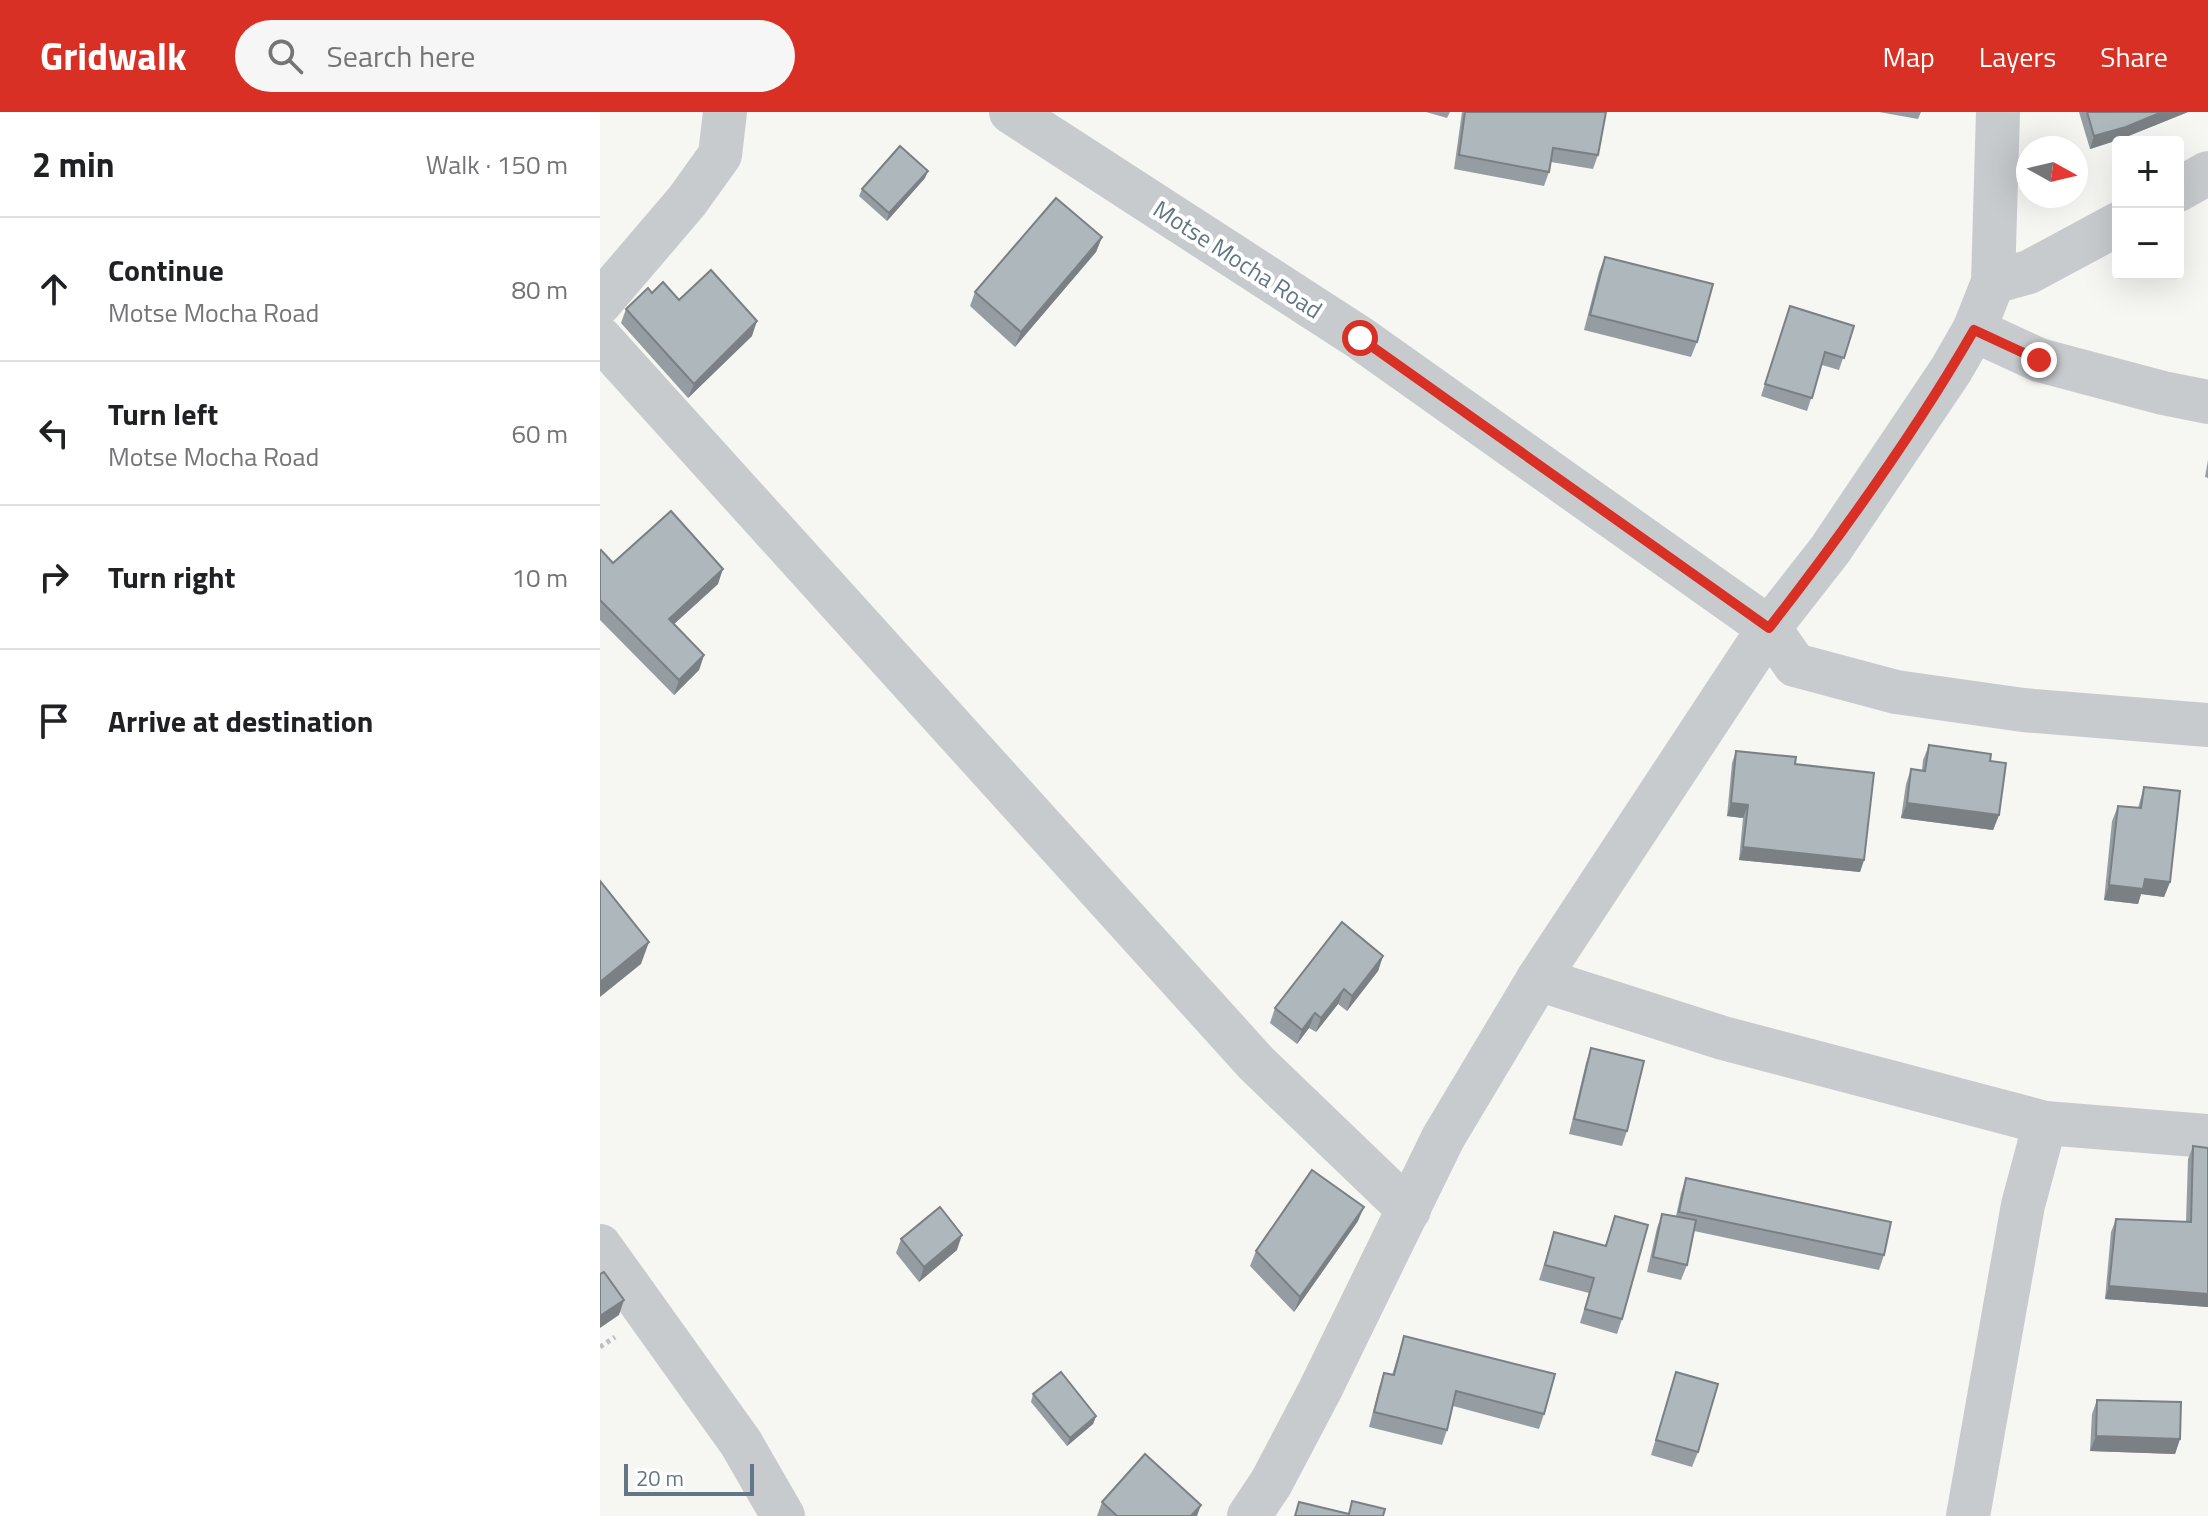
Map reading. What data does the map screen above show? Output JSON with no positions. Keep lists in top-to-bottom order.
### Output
{
  "streets": {
    "street": ["Motse Mocha Road"]
  },
  "scale_bar": "20 m",
  "north": "right",
  "page": {
    "header": "Gridwalk",
    "search": "Search here",
    "nav": ["Map", "Layers", "Share"],
    "heading": ["2 min", "Walk · 150 m"],
    "map_buttons": ["+", "−"],
    "list": [
      ["Continue", "Motse Mocha Road", "80 m"],
      ["Turn left", "Motse Mocha Road", "60 m"],
      ["Turn right", "10 m"],
      "Arrive at destination"
    ],
    "scale": "20 m"
  }
}
